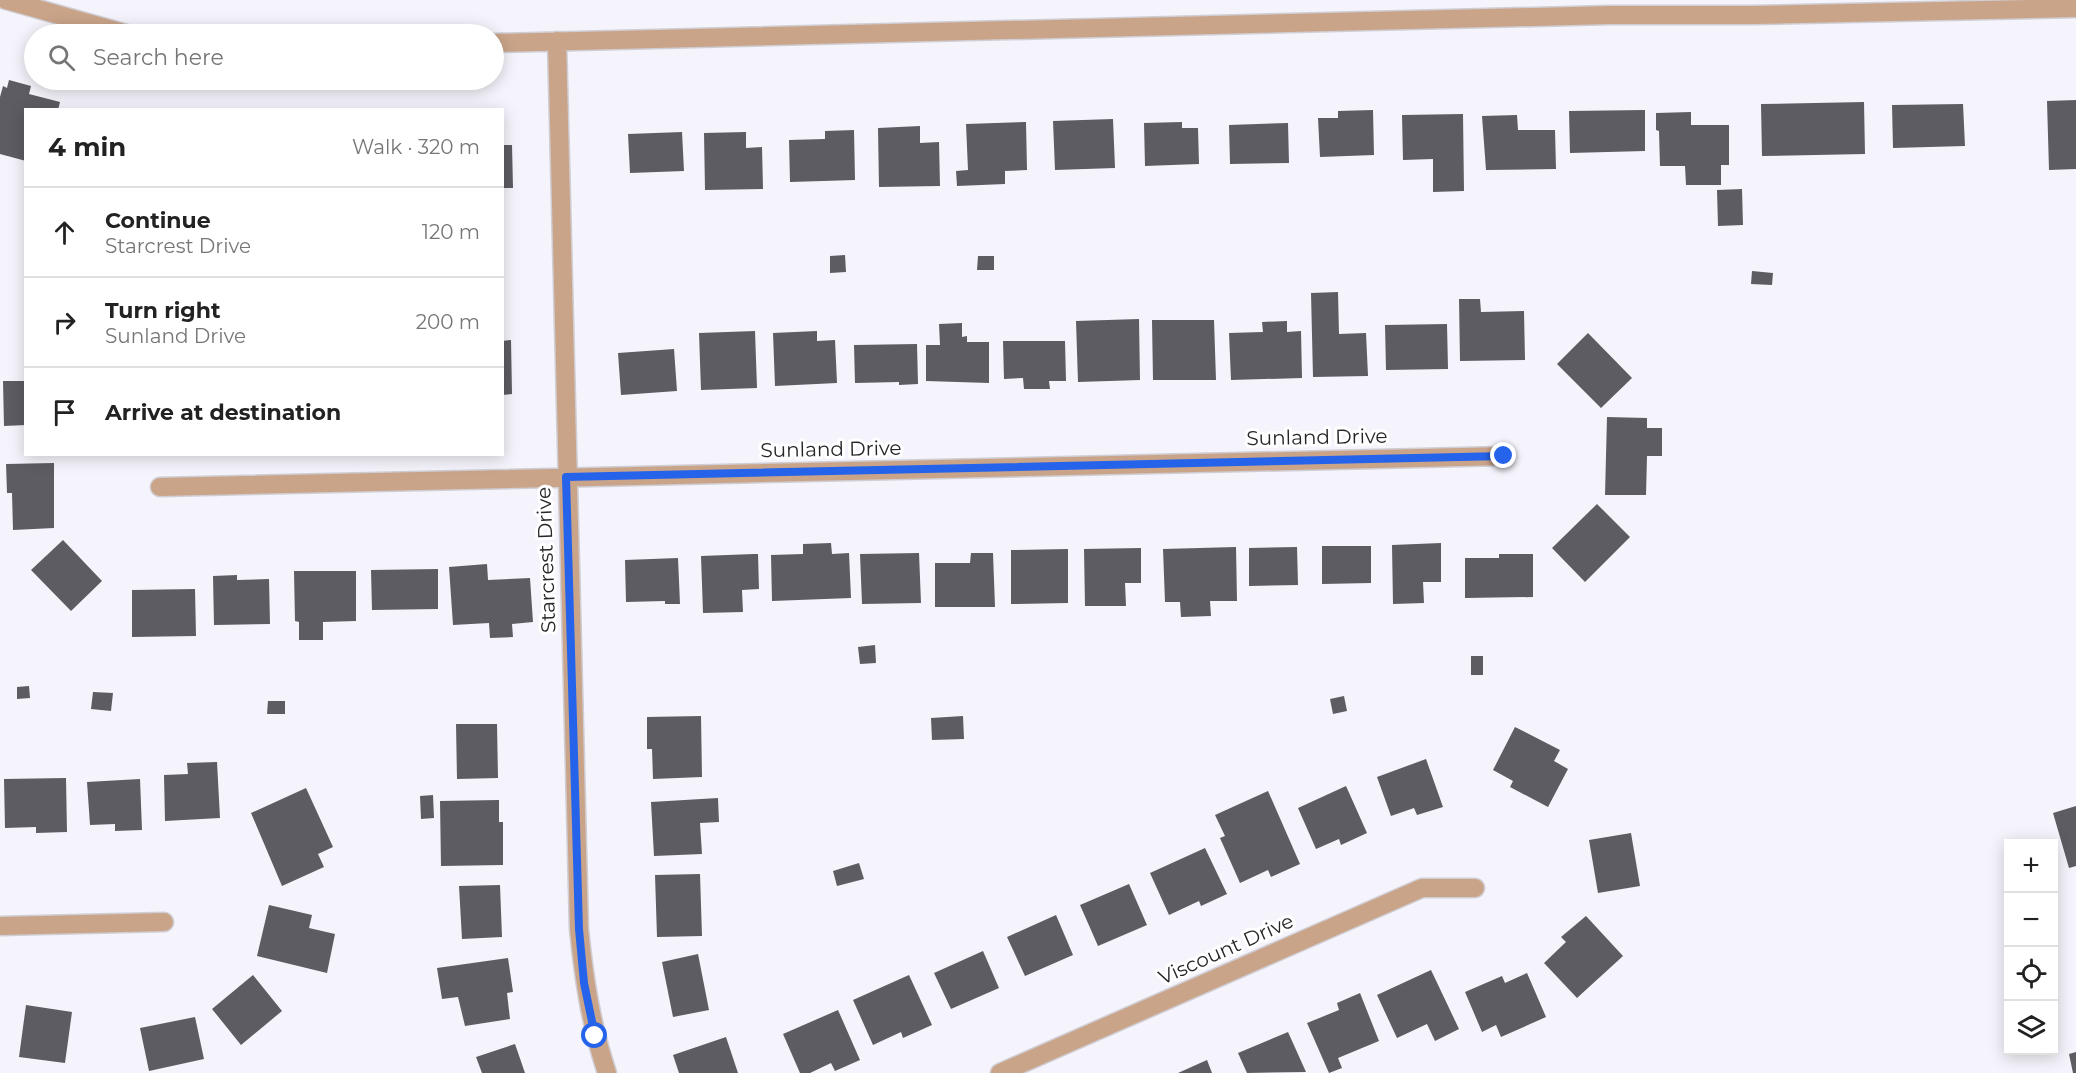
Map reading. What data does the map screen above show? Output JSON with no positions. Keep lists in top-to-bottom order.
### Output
{
  "streets": {
    "street": ["Sunland Drive", "Starcrest Drive", "Viscount Drive"]
  },
  "crossings": [
    ["Sunland Drive", "Starcrest Drive"]
  ],
  "page": {
    "search": "Search here",
    "heading": ["4 min", "Walk · 320 m"],
    "list": [
      ["Continue", "Starcrest Drive", "120 m"],
      ["Turn right", "Sunland Drive", "200 m"],
      "Arrive at destination"
    ],
    "map_buttons": ["+", "−"]
  }
}
